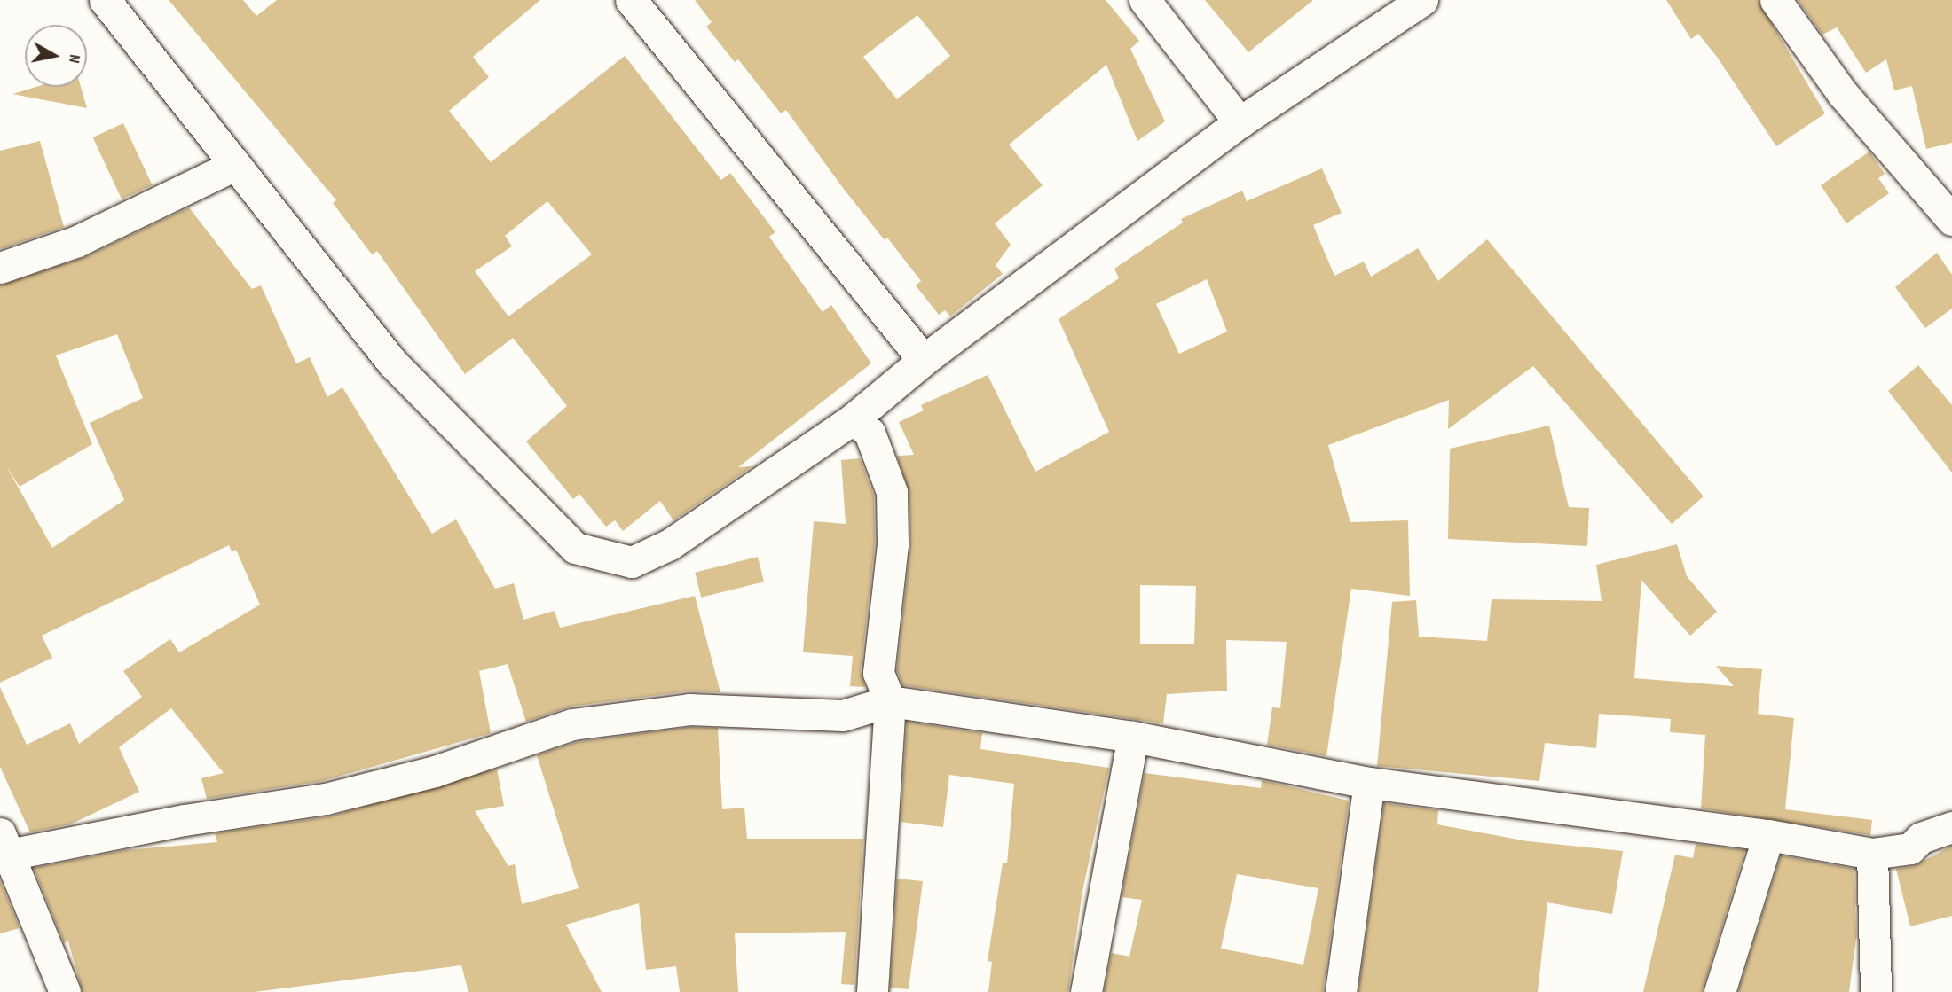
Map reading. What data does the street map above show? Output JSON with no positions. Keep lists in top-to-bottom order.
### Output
{
  "north": "right"
}
